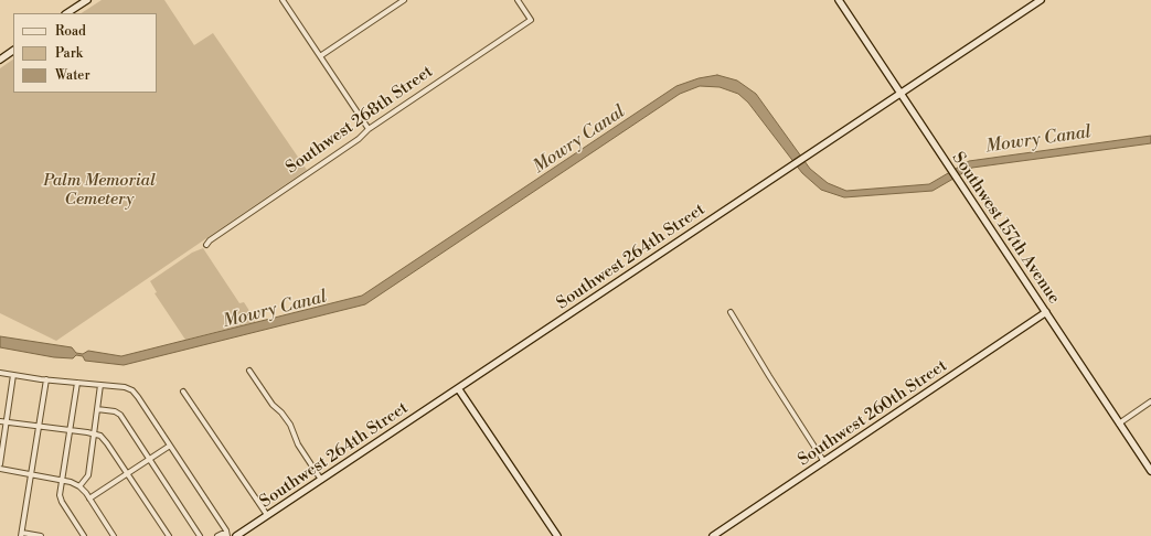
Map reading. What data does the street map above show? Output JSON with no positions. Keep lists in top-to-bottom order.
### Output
{
  "streets": {
    "street": [
      "Southwest 268th Street",
      "Southwest 157th Avenue",
      "Southwest 264th Street",
      "Southwest 260th Street"
    ]
  },
  "crossings": [
    ["Southwest 157th Avenue", "Southwest 264th Street"],
    ["Southwest 157th Avenue", "Southwest 260th Street"]
  ],
  "water": ["Mowry Canal"],
  "parks": ["Palm Memorial Cemetery"],
  "legend": ["Road", "Park", "Water"]
}
